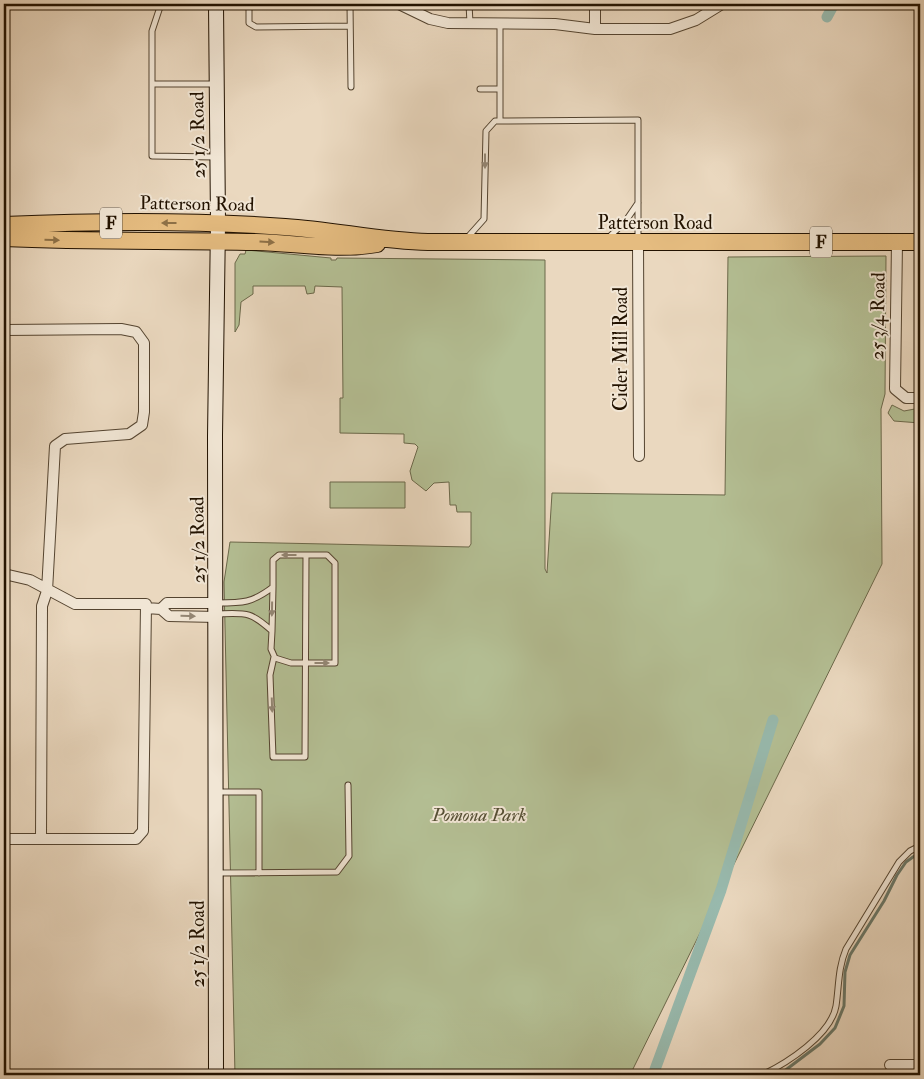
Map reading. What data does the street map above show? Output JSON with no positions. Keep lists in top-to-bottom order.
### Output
{
  "streets": {
    "main road": ["Patterson Road", "F"],
    "street": ["25 1/2 Road", "25 3/4 Road", "Cider Mill Road"]
  },
  "crossings": [
    ["25 1/2 Road", "Patterson Road"],
    ["Patterson Road", "25 3/4 Road"],
    ["Patterson Road", "Cider Mill Road"]
  ],
  "parks": ["Pomona Park"]
}
